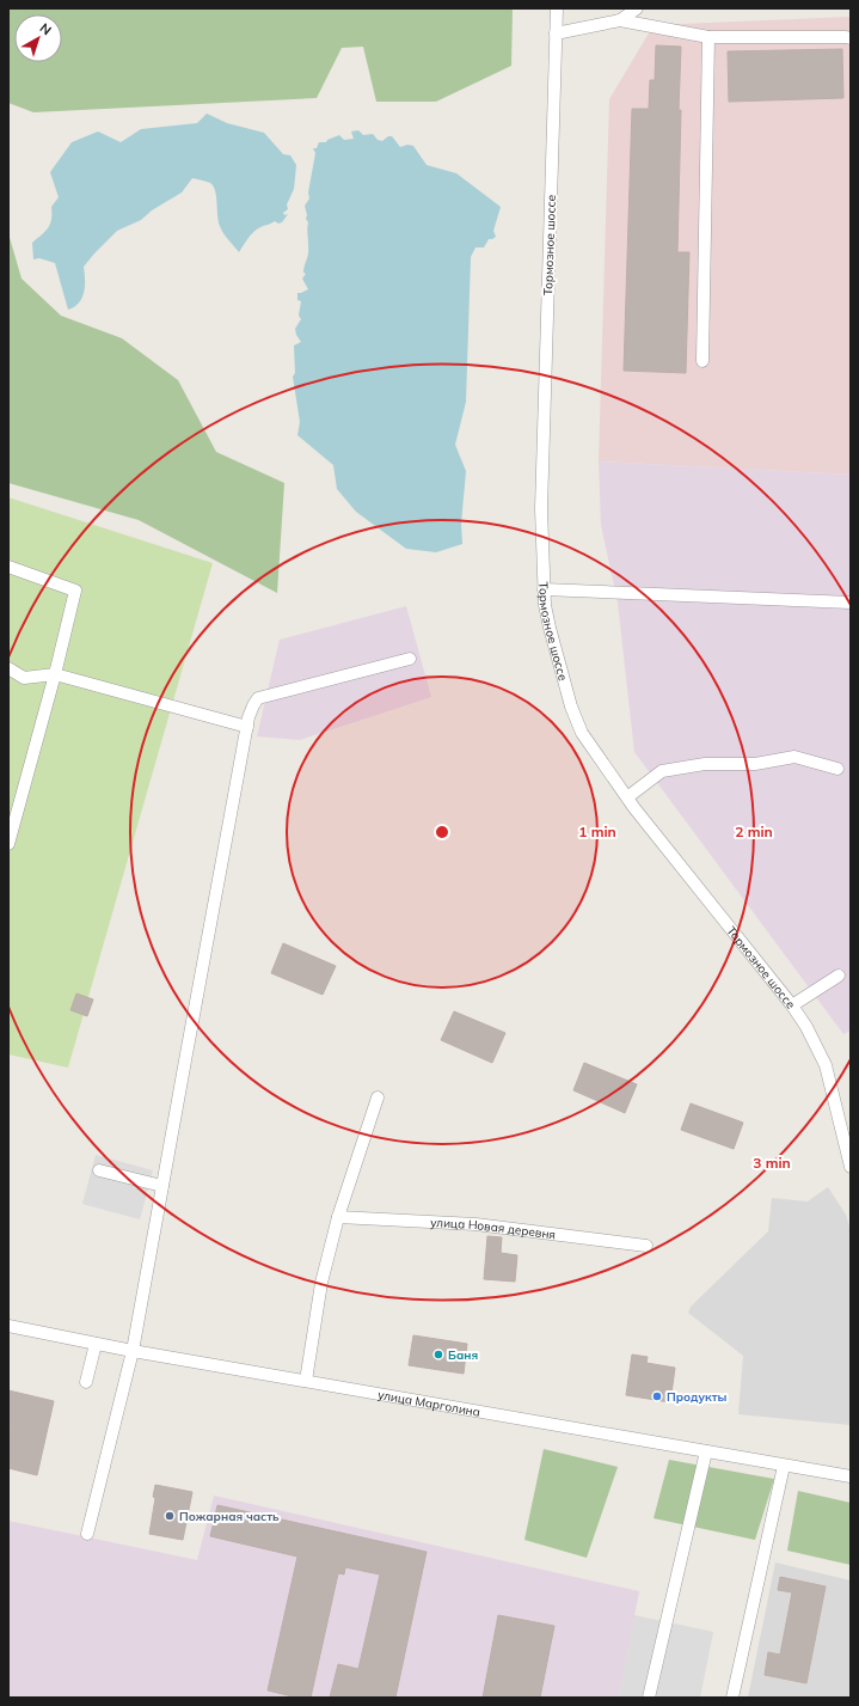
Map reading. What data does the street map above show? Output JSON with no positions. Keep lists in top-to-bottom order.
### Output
{
  "streets": {
    "street": ["Тормозное шоссе", "улица Новая деревня", "улица Марголина"]
  },
  "places": ["Баня", "Продукты", "Пожарная часть"],
  "north": "top right",
  "rings": ["1 min", "2 min", "3 min"]
}
